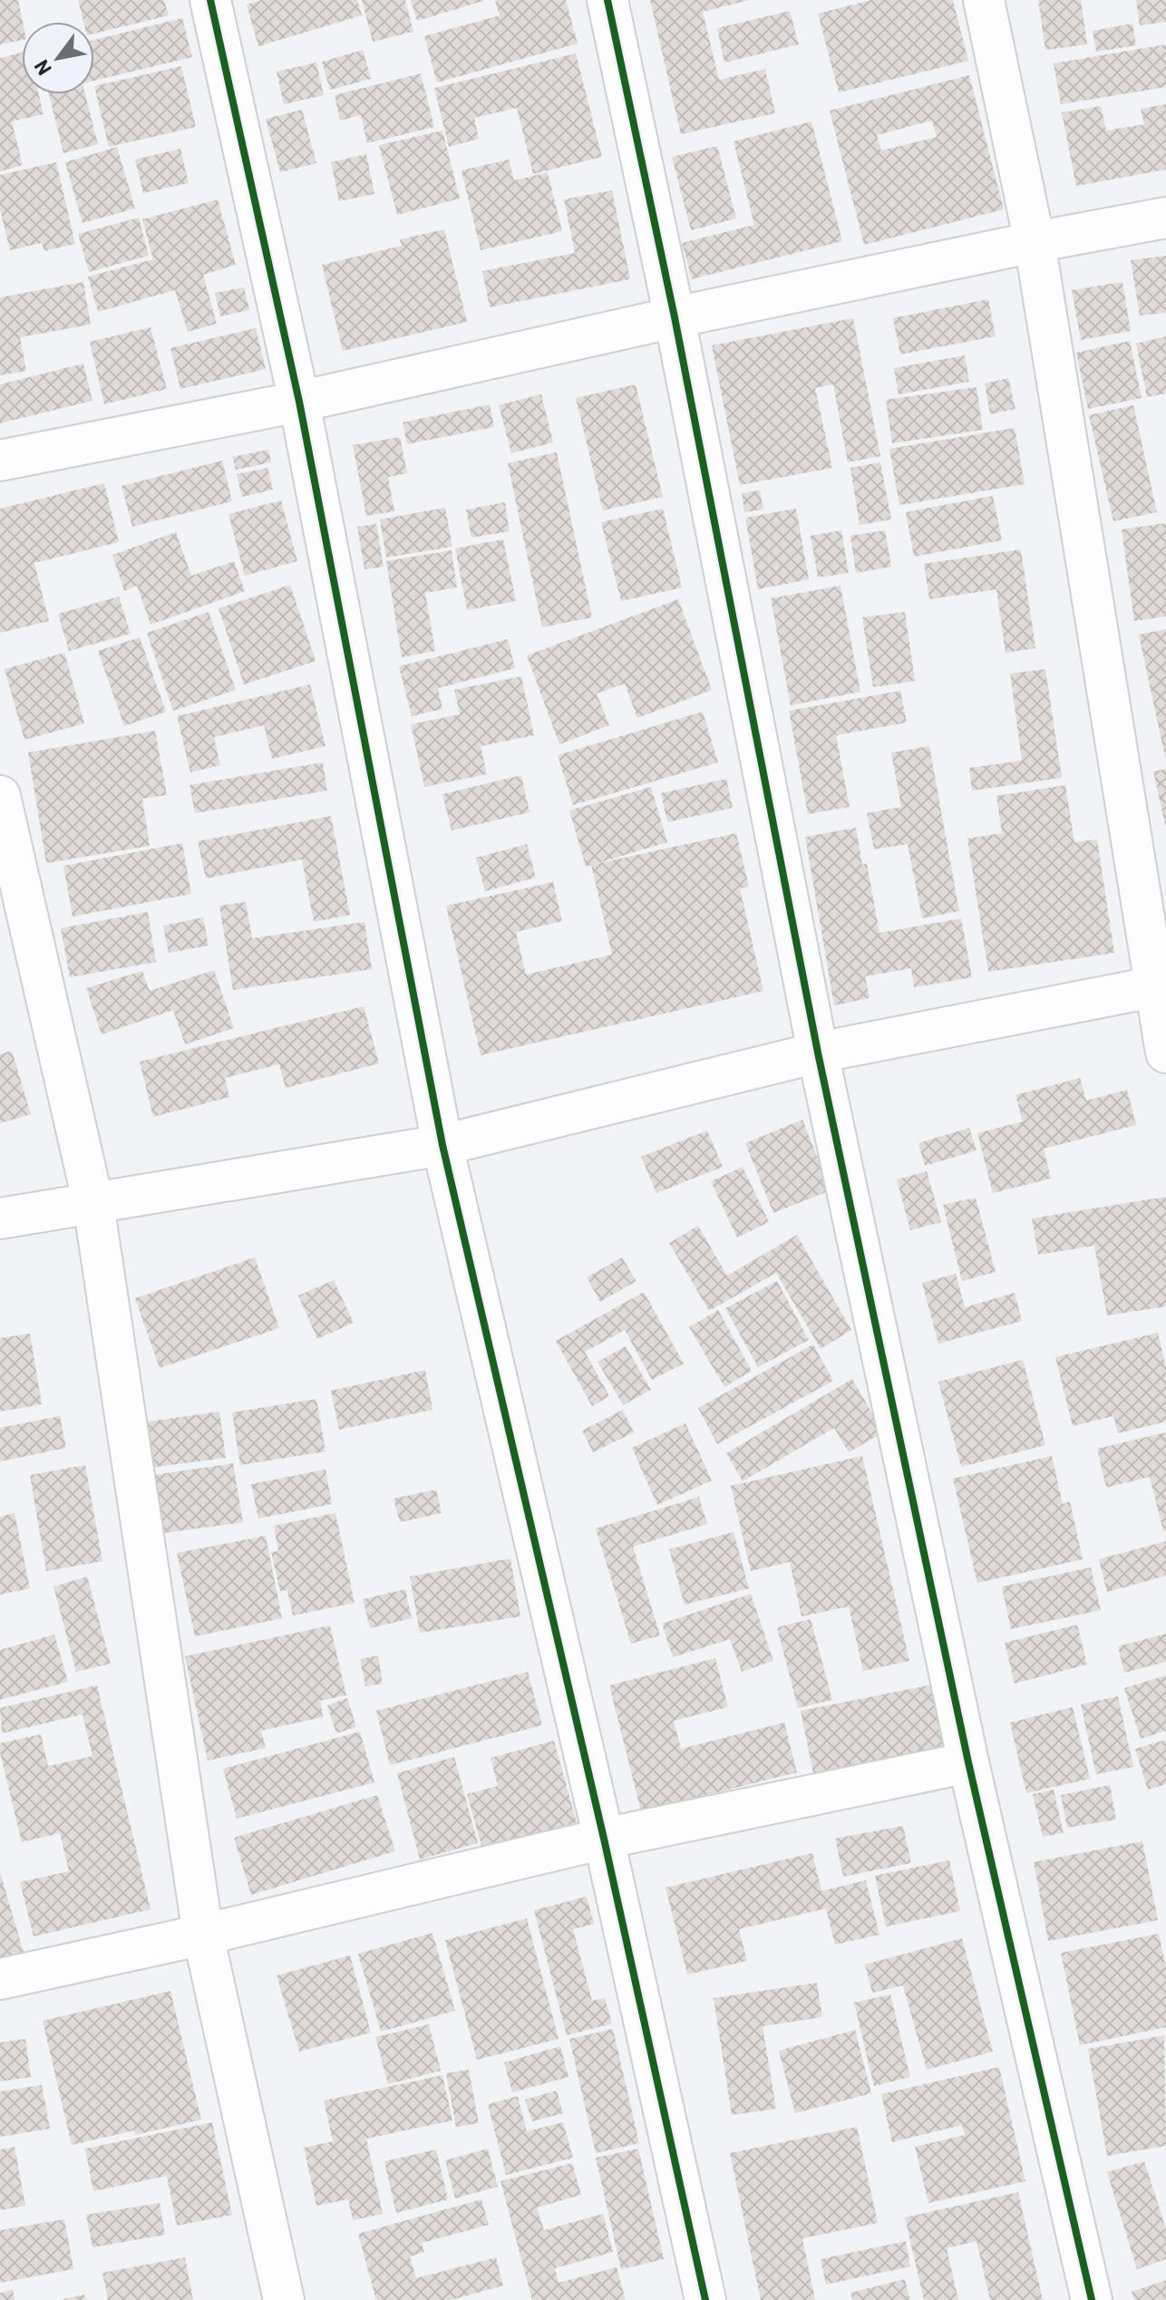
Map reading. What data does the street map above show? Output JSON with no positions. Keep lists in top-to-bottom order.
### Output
{
  "north": "bottom left"
}
